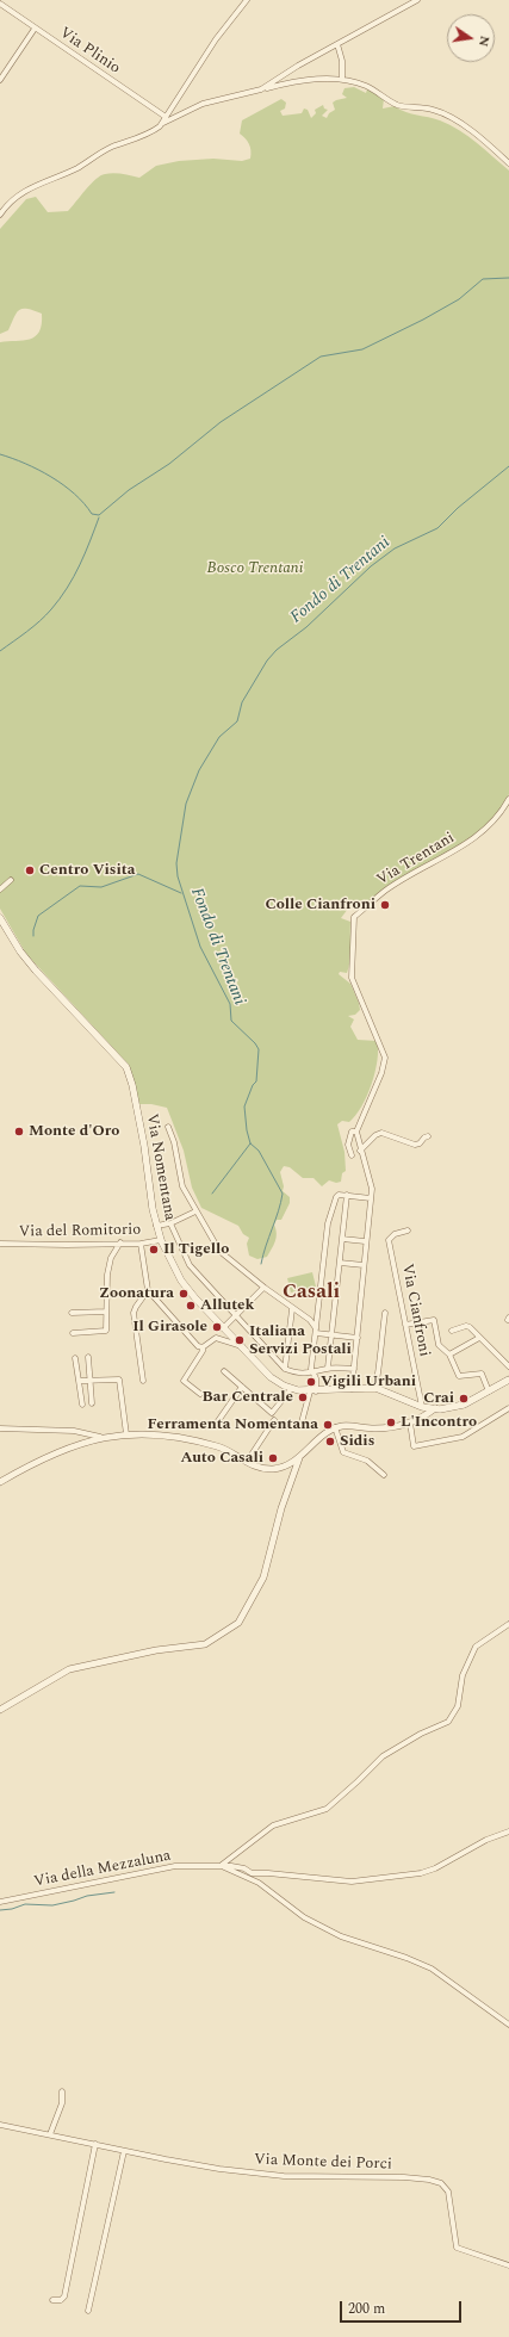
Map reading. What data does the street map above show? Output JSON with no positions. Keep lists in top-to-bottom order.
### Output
{
  "streets": {
    "main road": ["Via Nomentana"],
    "street": [
      "Via Plinio",
      "Via Trentani",
      "Via del Romitorio",
      "Via Cianfroni",
      "Via della Mezzaluna",
      "Via Monte dei Porci"
    ]
  },
  "crossings": [
    ["Via Nomentana", "Via del Romitorio"],
    ["Via Nomentana", "Via Cianfroni"]
  ],
  "districts": ["Casali"],
  "water": ["Fondo di Trentani"],
  "parks": ["Bosco Trentani"],
  "places": [
    "Centro Visita",
    "Colle Cianfroni",
    "Monte d'Oro",
    "Il Tigello",
    "Zoonatura",
    "Allutek",
    "Il Girasole",
    "Italiana Servizi Postali",
    "Vigili Urbani",
    "Bar Centrale",
    "Crai",
    "L'Incontro",
    "Ferramenta Nomentana",
    "Sidis",
    "Auto Casali"
  ],
  "scale_bar": "200 m",
  "north": "right"
}
